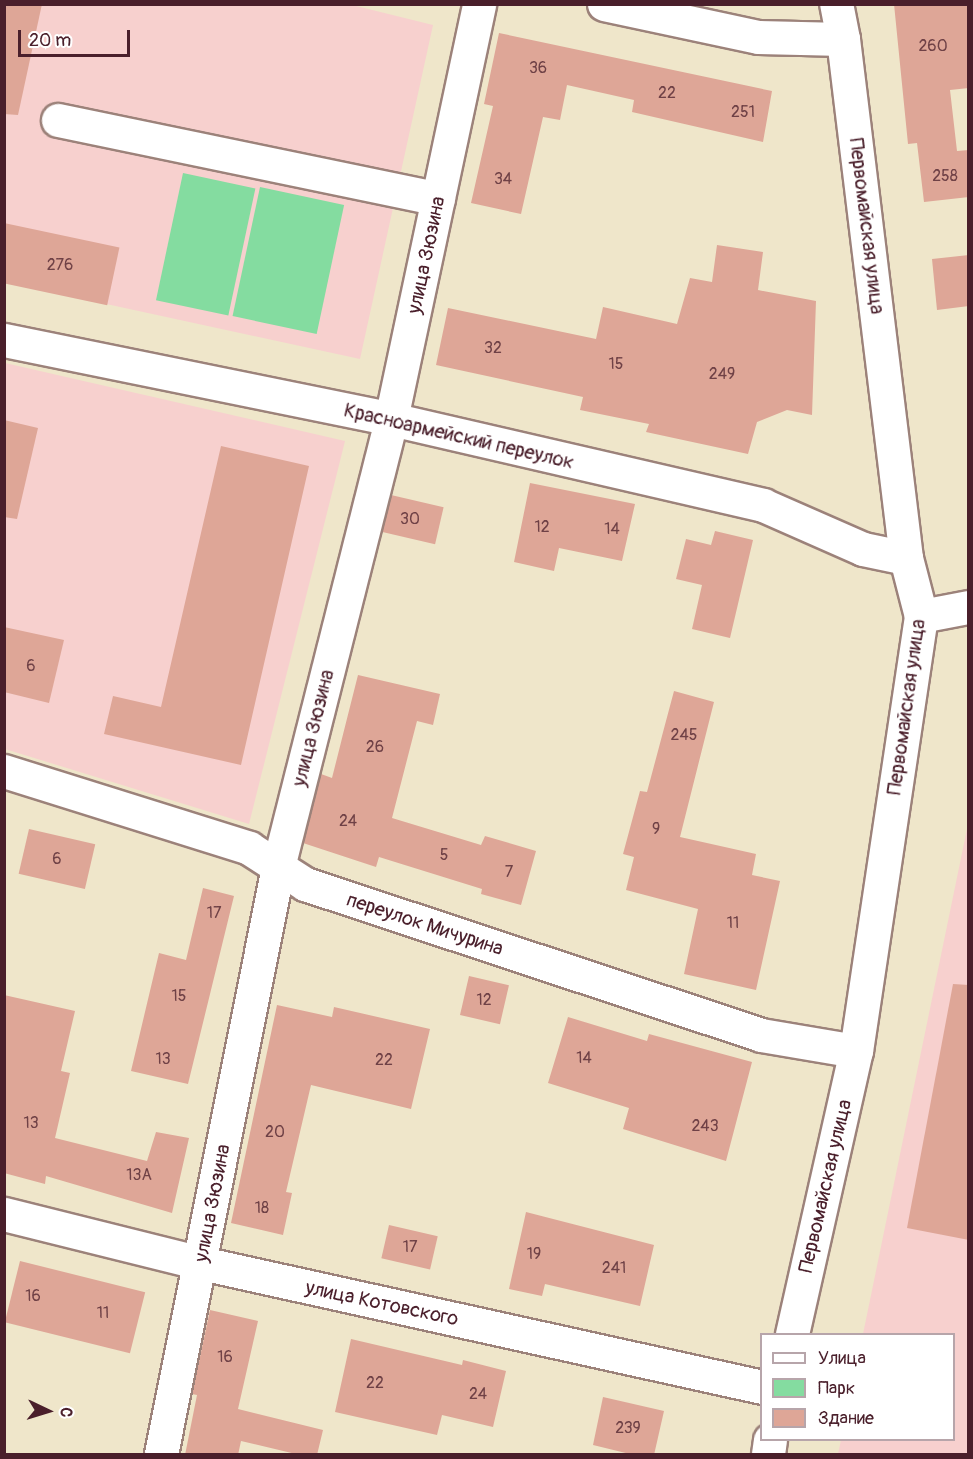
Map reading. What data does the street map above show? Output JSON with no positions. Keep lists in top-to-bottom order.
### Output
{
  "streets": {
    "street": [
      "Первомайская улица",
      "улица Зюзина",
      "Красноармейский переулок",
      "переулок Мичурина",
      "улица Котовского"
    ]
  },
  "crossings": [
    ["Первомайская улица", "Красноармейский переулок"],
    ["Первомайская улица", "переулок Мичурина"],
    ["улица Зюзина", "Красноармейский переулок"],
    ["улица Зюзина", "переулок Мичурина"],
    ["улица Зюзина", "улица Котовского"]
  ],
  "house_numbers": [
    "260",
    "36",
    "22",
    "251",
    "258",
    "34",
    "276",
    "32",
    "15",
    "249",
    "30",
    "12",
    "14",
    "6",
    "245",
    "26",
    "24",
    "9",
    "5",
    "6",
    "7",
    "17",
    "11",
    "15",
    "12",
    "14",
    "13",
    "22",
    "13",
    "243",
    "20",
    "13А",
    "18",
    "17",
    "19",
    "241",
    "16",
    "11",
    "16",
    "22",
    "24",
    "239"
  ],
  "legend": ["Улица", "Парк", "Здание"],
  "scale_bar": "20 m",
  "north": "right"
}
